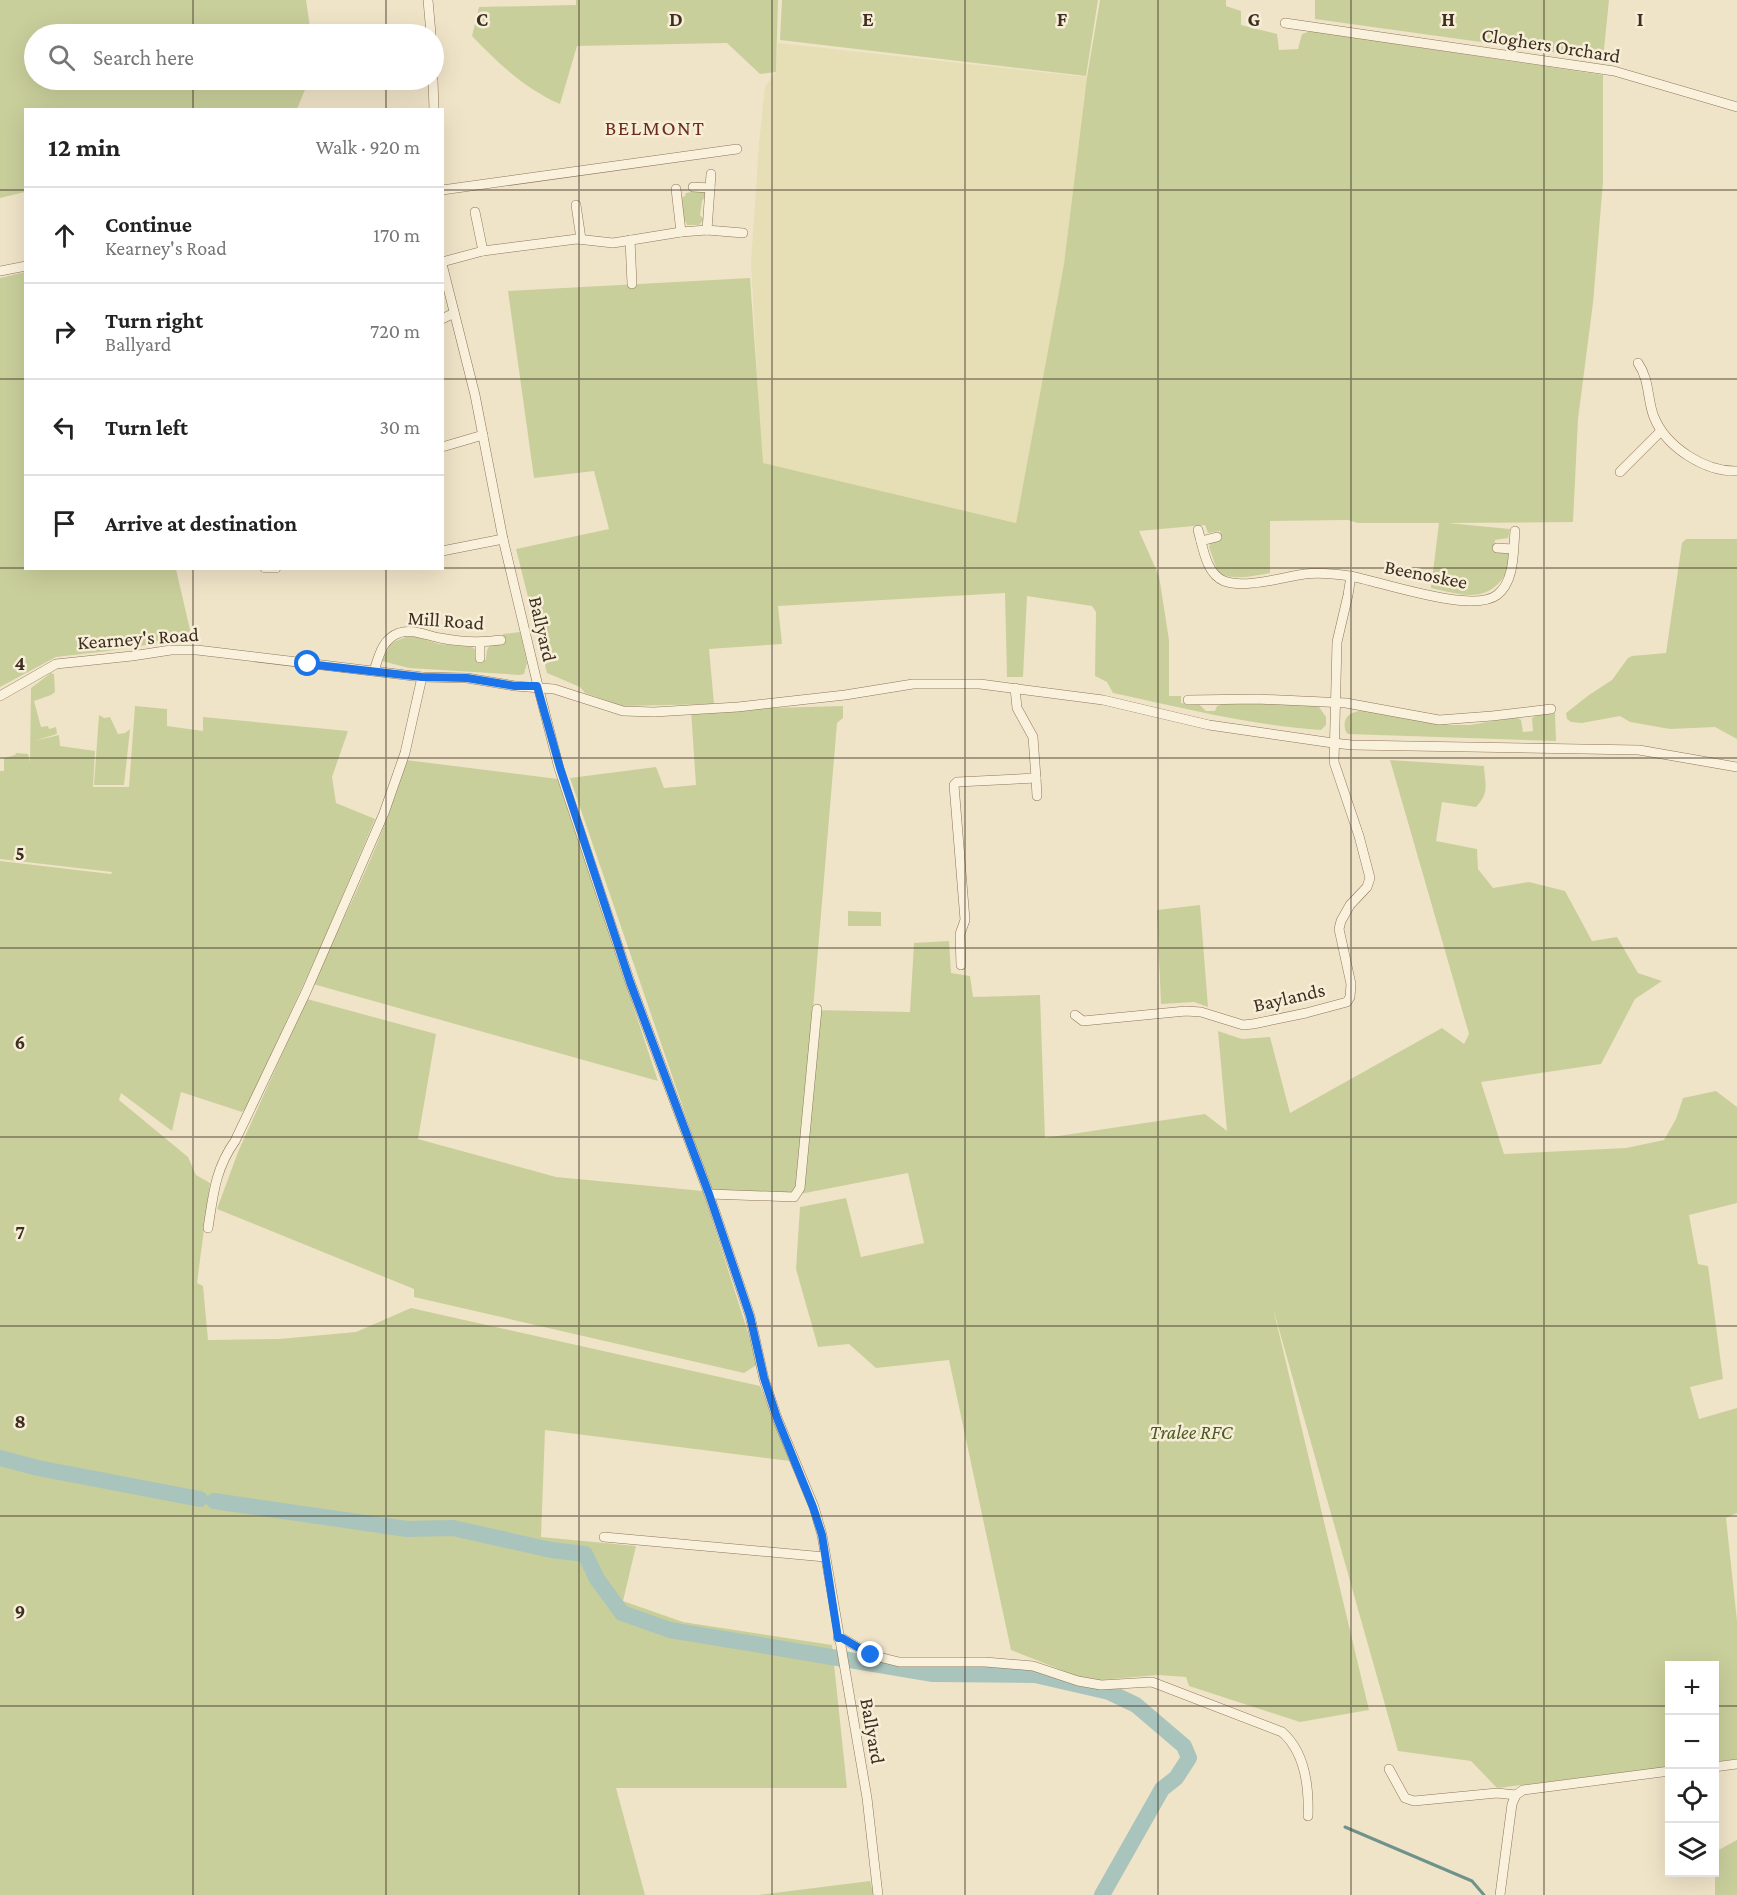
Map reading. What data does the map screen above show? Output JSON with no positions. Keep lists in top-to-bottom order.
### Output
{
  "streets": {
    "street": [
      "Cloghers Orchard",
      "Beenoskee",
      "Mill Road",
      "Ballyard",
      "Kearney's Road",
      "Baylands"
    ]
  },
  "crossings": [
    ["Mill Road", "Kearney's Road"],
    ["Ballyard", "Kearney's Road"],
    ["Kearney's Road", "Baylands"]
  ],
  "districts": ["BELMONT"],
  "parks": ["Tralee RFC"],
  "page": {
    "search": "Search here",
    "heading": ["12 min", "Walk · 920 m"],
    "list": [
      ["Continue", "Kearney's Road", "170 m"],
      ["Turn right", "Ballyard", "720 m"],
      ["Turn left", "30 m"],
      "Arrive at destination"
    ],
    "map_buttons": ["+", "−"]
  },
  "grid": {
    "columns": [
      "C",
      "D",
      "E",
      "F",
      "G",
      "H",
      "I"
    ],
    "rows": [
      "4",
      "5",
      "6",
      "7",
      "8",
      "9"
    ]
  }
}
